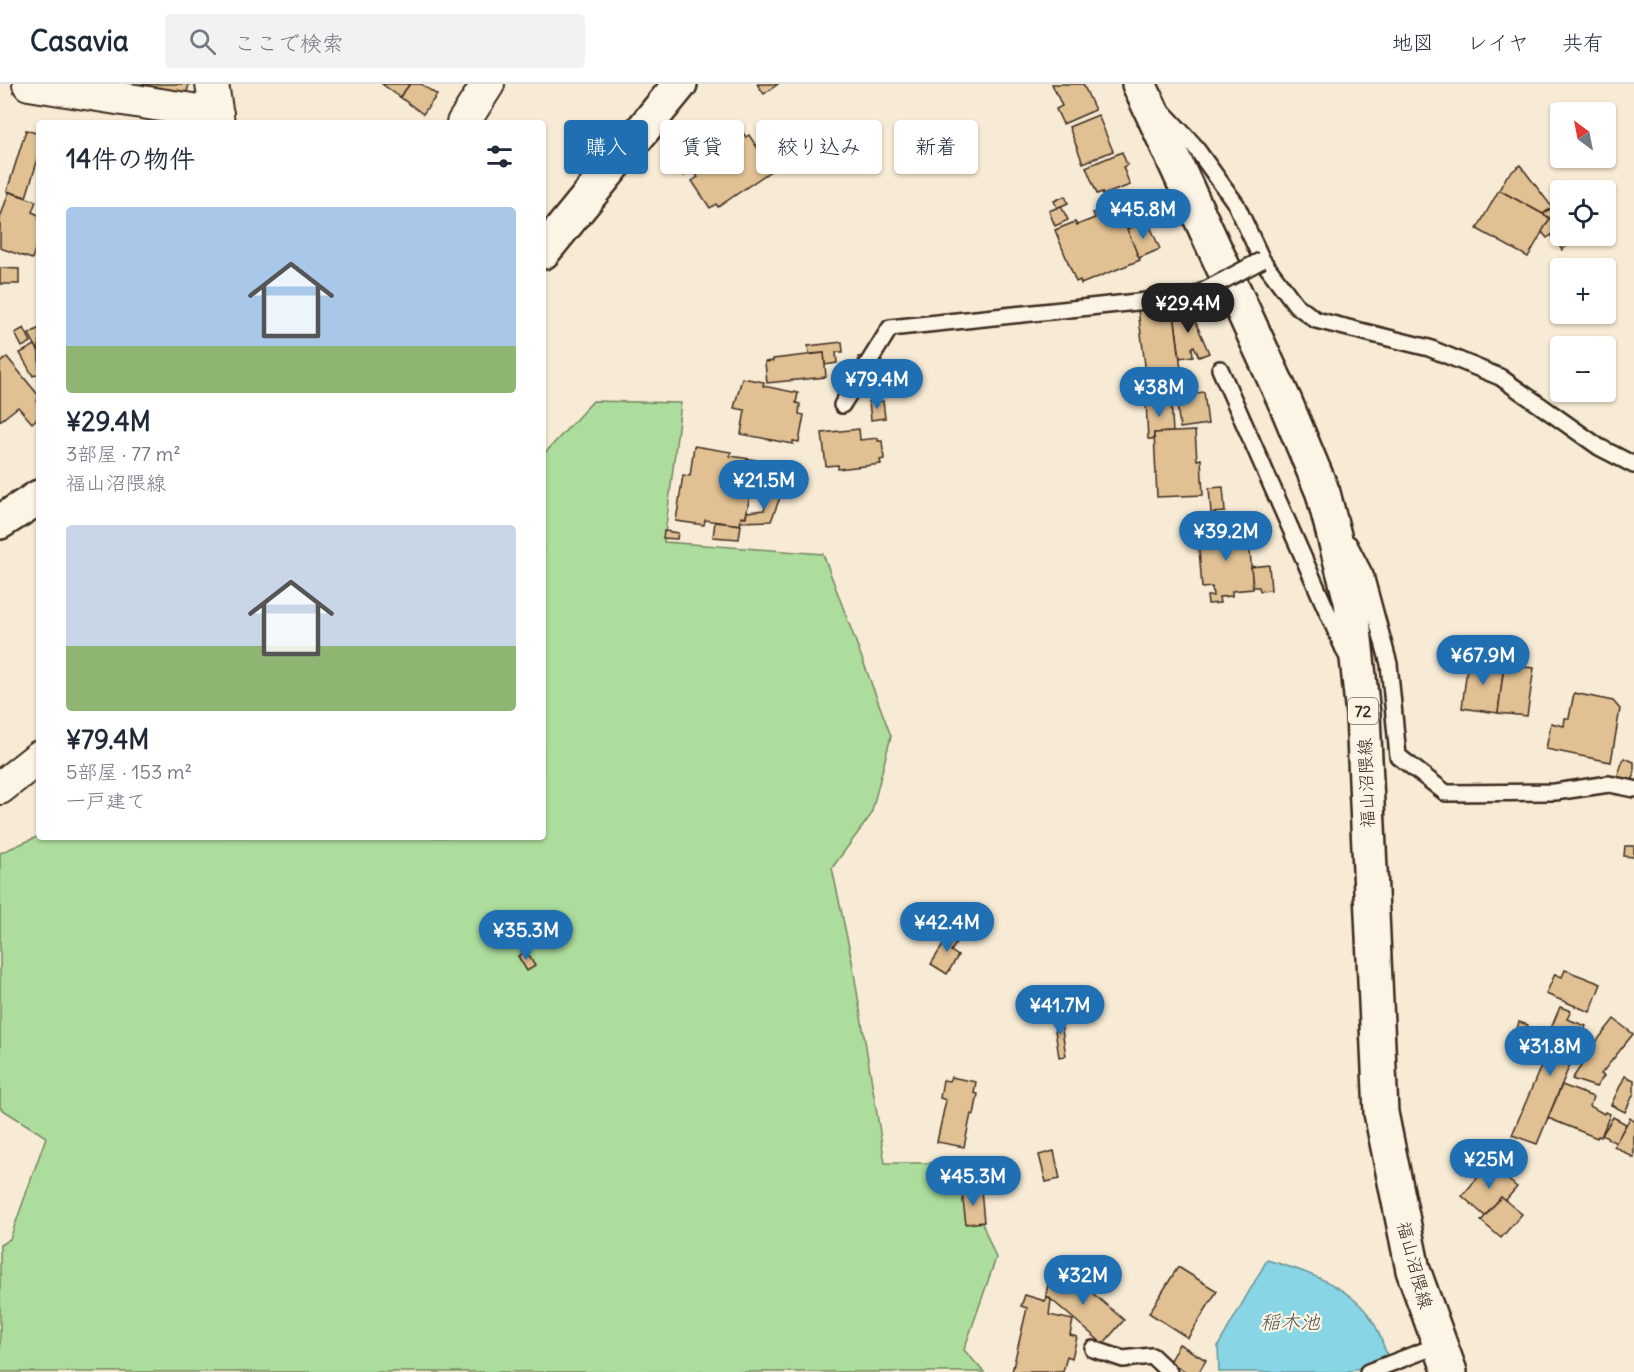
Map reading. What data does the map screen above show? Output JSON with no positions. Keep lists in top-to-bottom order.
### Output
{
  "streets": {
    "main road": ["72", "福山沼隈線"]
  },
  "water": ["稲木池"],
  "north": "top left",
  "page": {
    "header": "Casavia",
    "search": "ここで検索",
    "nav": ["地図", "レイヤ", "共有"],
    "map_buttons": ["+", "−"],
    "chip": [
      "購入",
      "賃貸",
      "絞り込み",
      "新着"
    ],
    "heading": "14件の物件",
    "price": [
      "¥45.8M",
      "¥29.4M",
      "¥79.4M",
      "¥38M",
      "¥21.5M",
      "¥39.2M",
      "¥67.9M",
      "¥42.4M",
      "¥35.3M",
      "¥41.7M",
      "¥31.8M",
      "¥25M",
      "¥45.3M",
      "¥32M"
    ],
    "list": [
      {
        "name": "¥29.4M",
        "note": "3部屋 · 77 m² · 福山沼隈線"
      },
      {
        "name": "¥79.4M",
        "note": "5部屋 · 153 m² · 一戸建て"
      }
    ]
  }
}
